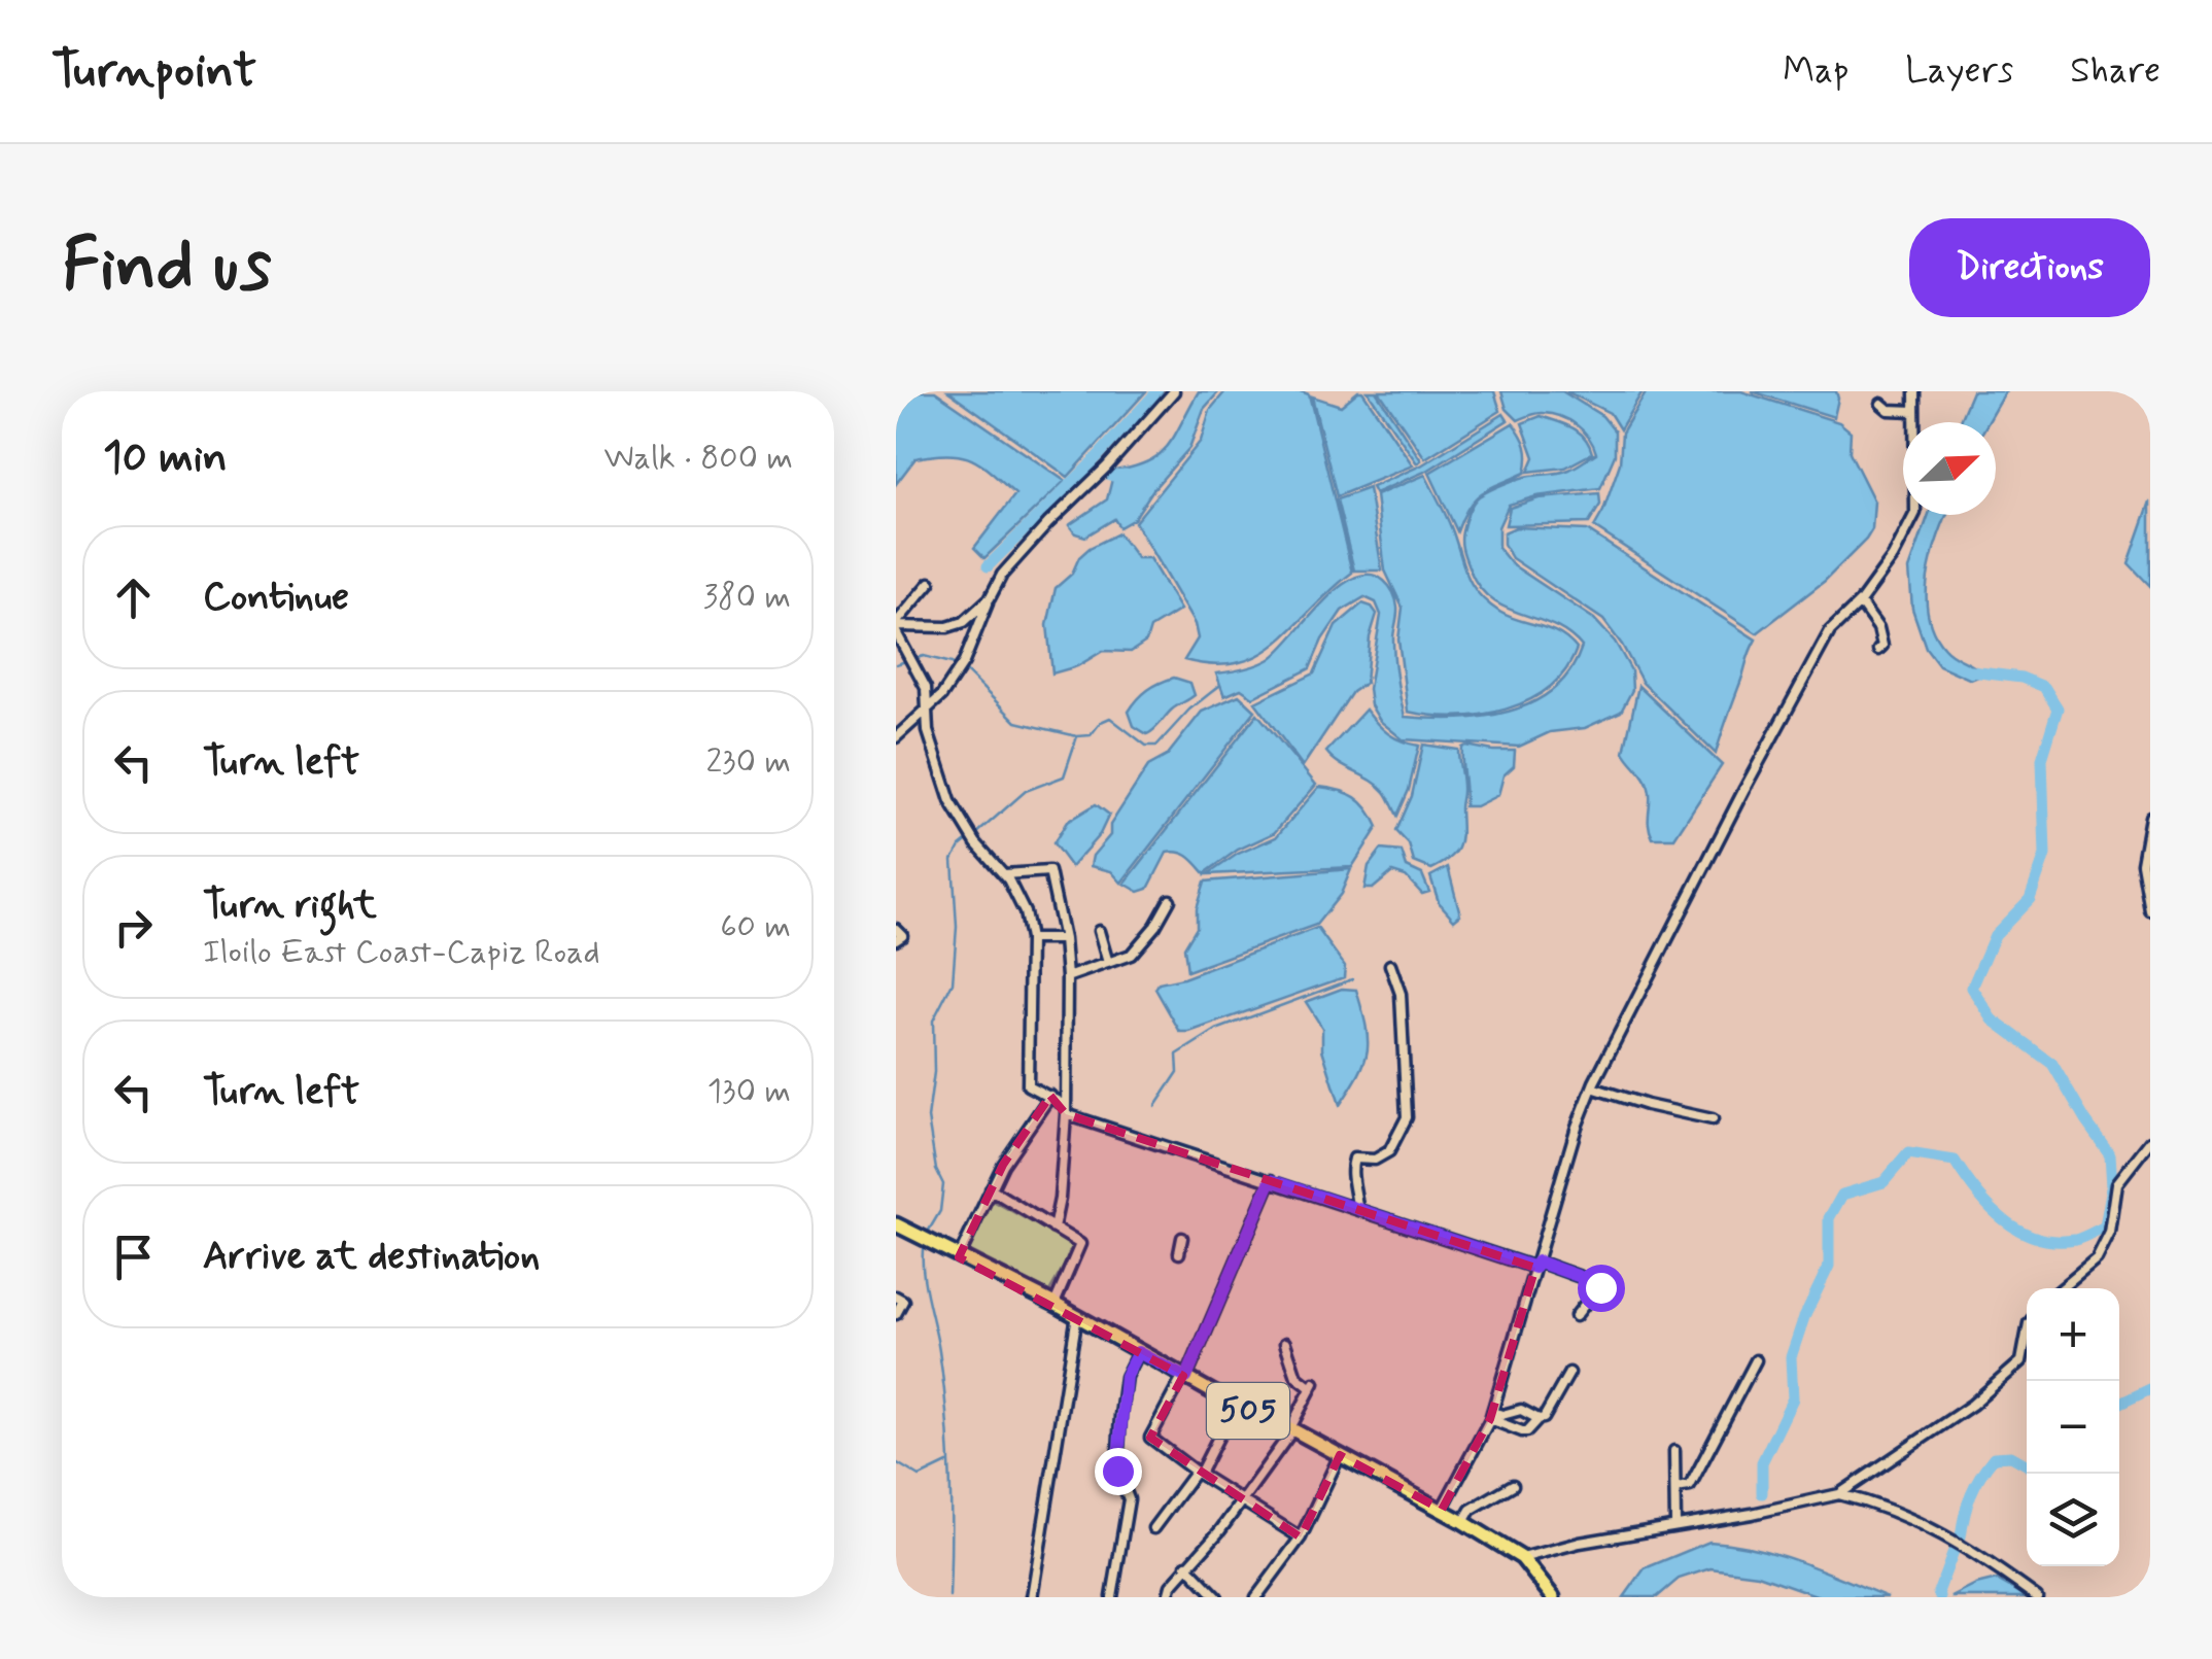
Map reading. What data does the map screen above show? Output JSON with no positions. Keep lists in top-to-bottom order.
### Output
{
  "streets": {
    "main road": ["505"]
  },
  "north": "top right",
  "page": {
    "header": "Turnpoint",
    "nav": ["Map", "Layers", "Share"],
    "buttons": "Directions",
    "title": "Find us",
    "heading": ["10 min", "Walk · 800 m"],
    "list": [
      ["Continue", "380 m"],
      ["Turn left", "230 m"],
      ["Turn right", "Iloilo East Coast-Capiz Road", "60 m"],
      ["Turn left", "130 m"],
      "Arrive at destination"
    ],
    "map_buttons": ["+", "−"]
  }
}
